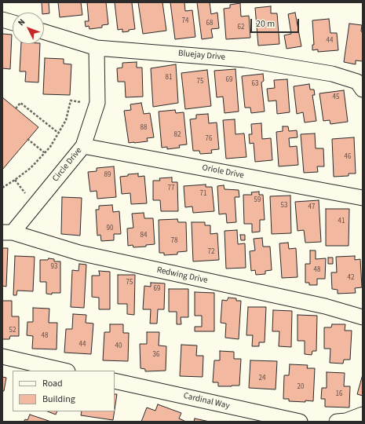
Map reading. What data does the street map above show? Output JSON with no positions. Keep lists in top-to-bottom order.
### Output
{
  "streets": {
    "street": [
      "Bluejay Drive",
      "Circle Drive",
      "Oriole Drive",
      "Redwing Drive",
      "Cardinal Way"
    ]
  },
  "crossings": [
    ["Bluejay Drive", "Circle Drive"],
    ["Circle Drive", "Oriole Drive"],
    ["Circle Drive", "Redwing Drive"]
  ],
  "house_numbers": [
    "74",
    "68",
    "62",
    "44",
    "81",
    "69",
    "75",
    "63",
    "45",
    "88",
    "82",
    "76",
    "46",
    "89",
    "77",
    "71",
    "59",
    "53",
    "47",
    "41",
    "90",
    "84",
    "78",
    "72",
    "93",
    "48",
    "42",
    "75",
    "69",
    "52",
    "48",
    "44",
    "40",
    "36",
    "24",
    "20",
    "16"
  ],
  "legend": ["Road", "Building"],
  "scale_bar": "20 m",
  "north": "top left"
}
